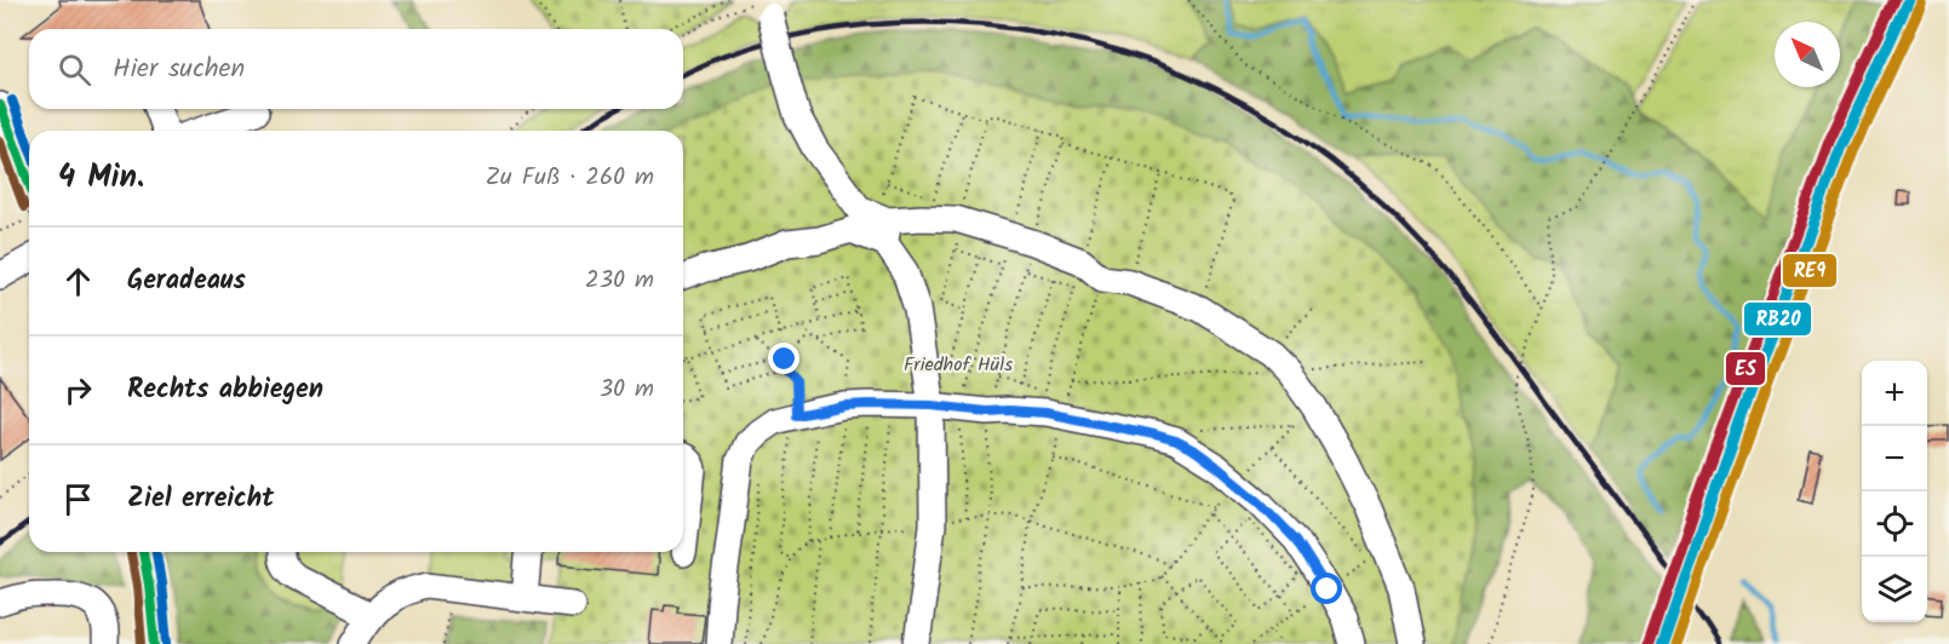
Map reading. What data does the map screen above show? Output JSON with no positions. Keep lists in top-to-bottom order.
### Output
{
  "parks": ["Friedhof Hüls"],
  "lines": ["transit line RB20", "transit line ES", "transit line RE9"],
  "north": "top left",
  "page": {
    "search": "Hier suchen",
    "heading": ["4 Min.", "Zu Fuß · 260 m"],
    "list": [
      ["Geradeaus", "230 m"],
      ["Rechts abbiegen", "30 m"],
      "Ziel erreicht"
    ],
    "map_buttons": ["+", "−"]
  }
}
